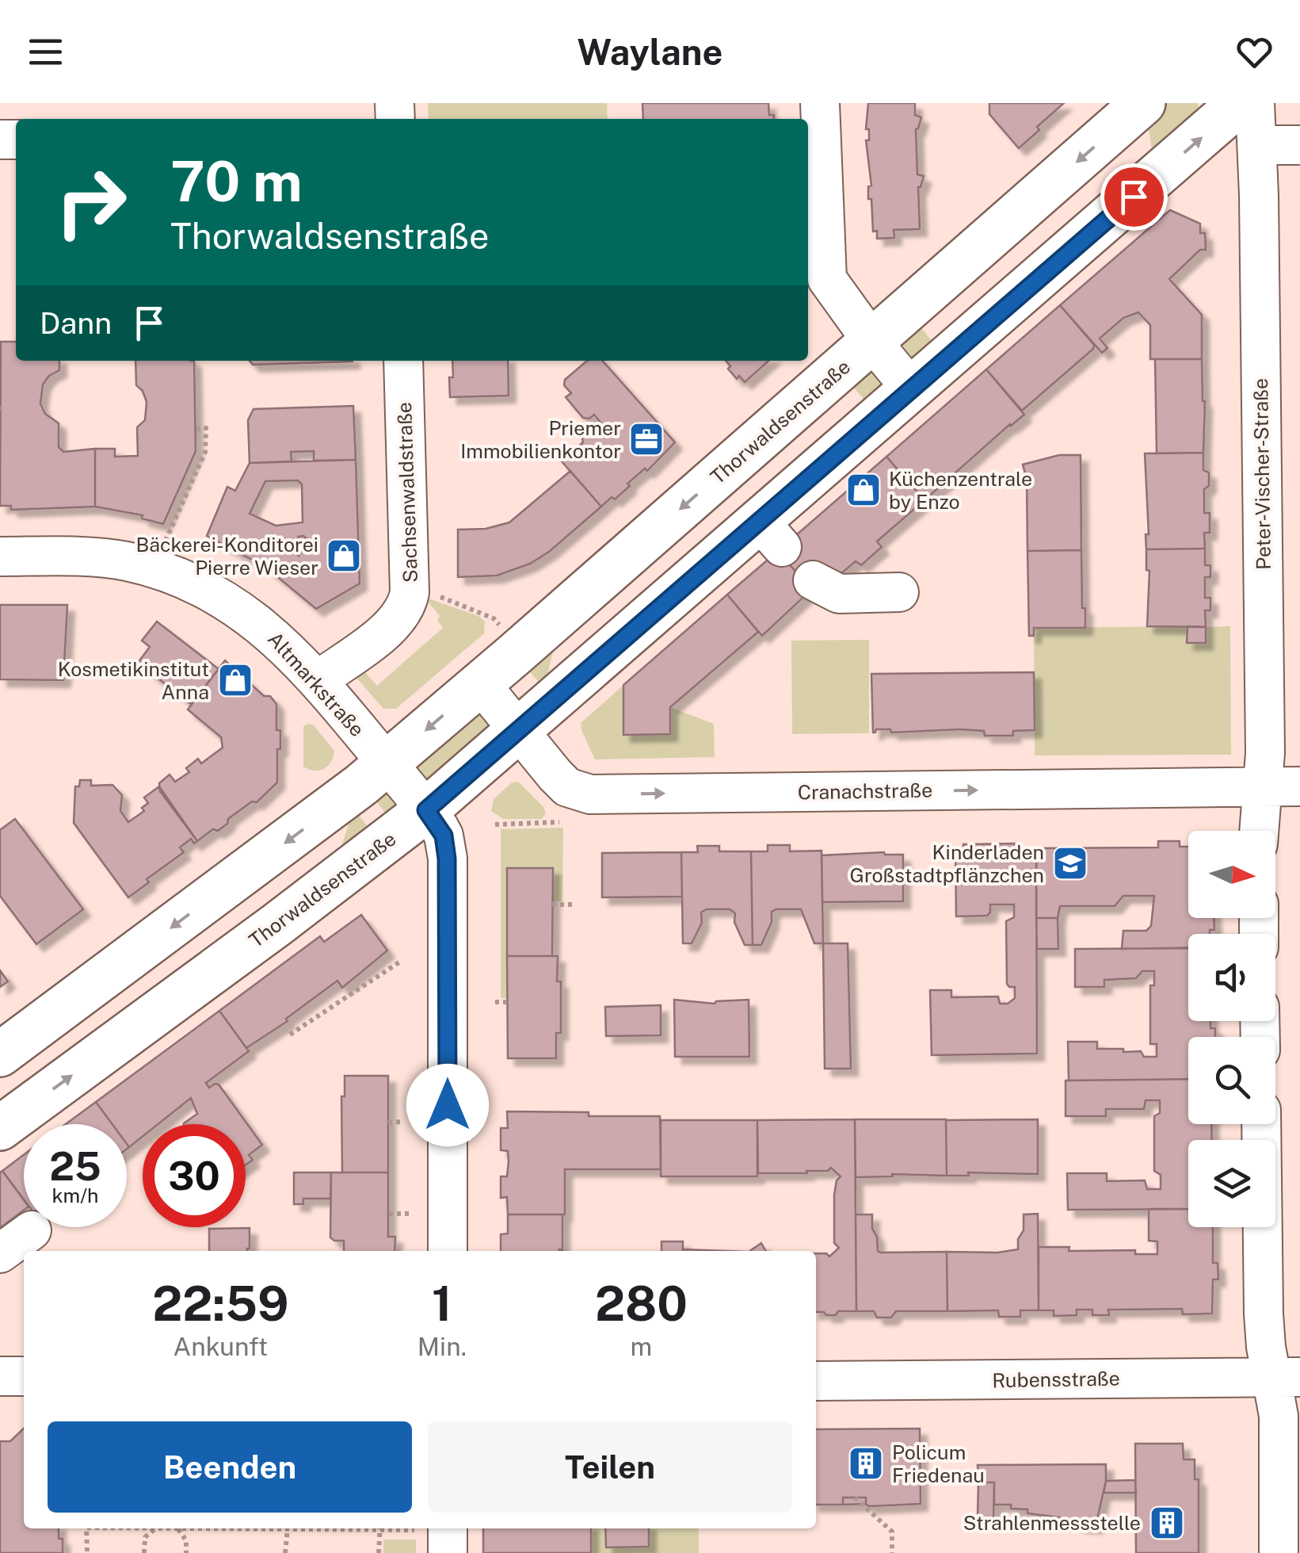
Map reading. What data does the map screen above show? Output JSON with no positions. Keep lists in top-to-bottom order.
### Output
{
  "streets": {
    "main road": ["Thorwaldsenstraße"],
    "street": [
      "Peter-Vischer-Straße",
      "Sachsenwaldstraße",
      "Altmarkstraße",
      "Cranachstraße",
      "Rubensstraße"
    ]
  },
  "crossings": [
    ["Thorwaldsenstraße", "Altmarkstraße"],
    ["Thorwaldsenstraße", "Cranachstraße"],
    ["Peter-Vischer-Straße", "Cranachstraße"],
    ["Sachsenwaldstraße", "Altmarkstraße"]
  ],
  "one_way": ["Cranachstraße"],
  "places": {
    "office": ["Priemer Immobilienkontor"],
    "shop": ["Küchenzentrale by Enzo", "Bäckerei-Konditorei Pierre Wieser", "Kosmetikinstitut Anna"],
    "school or university": ["Kinderladen Großstadtpflänzchen"],
    "building": ["Policum Friedenau", "Strahlenmessstelle"]
  },
  "north": "right",
  "page": {
    "header": "Waylane",
    "turn": ["70 m", "Thorwaldsenstraße"],
    "then": "Dann",
    "speed": "25 km/h",
    "limit": "30",
    "eta": [
      "22:59",
      "Ankunft",
      "1",
      "Min.",
      "280",
      "m"
    ],
    "buttons": ["Beenden", "Teilen"]
  }
}
